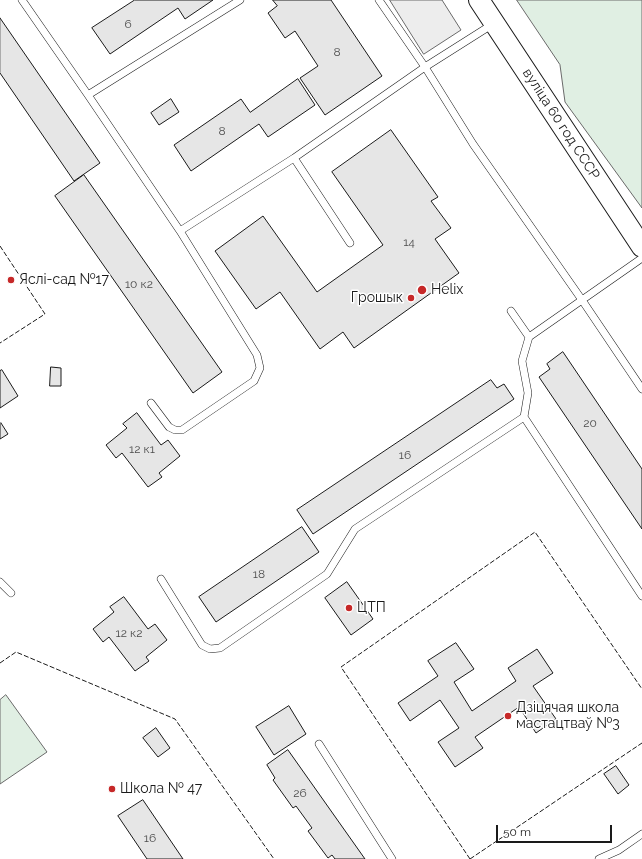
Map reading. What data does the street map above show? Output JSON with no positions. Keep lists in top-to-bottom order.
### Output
{
  "streets": {
    "main road": ["вуліца 60 год СССР"]
  },
  "places": [
    "Яслі-сад №17",
    "Helix",
    "Грошык",
    "ЦТП",
    "Дзіцячая школа мастацтваў №3",
    "Школа № 47"
  ],
  "house_numbers": [
    "6",
    "8",
    "8",
    "14",
    "10 к2",
    "20",
    "12 к1",
    "16",
    "18",
    "12 к2",
    "26",
    "16"
  ],
  "scale_bar": "50 m"
}
